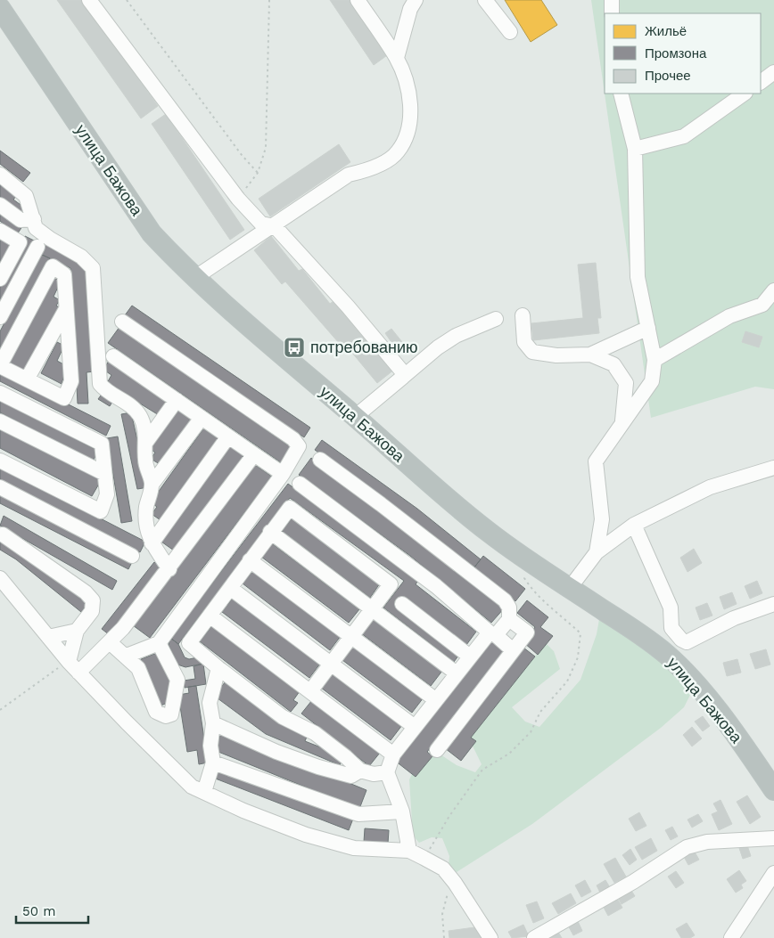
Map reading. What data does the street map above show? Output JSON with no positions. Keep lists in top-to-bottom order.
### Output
{
  "streets": {
    "highway": ["улица Бажова"]
  },
  "places": {
    "bus stop": ["потребованию"]
  },
  "legend": ["Жильё", "Промзона", "Прочее"],
  "scale_bar": "50 m"
}
